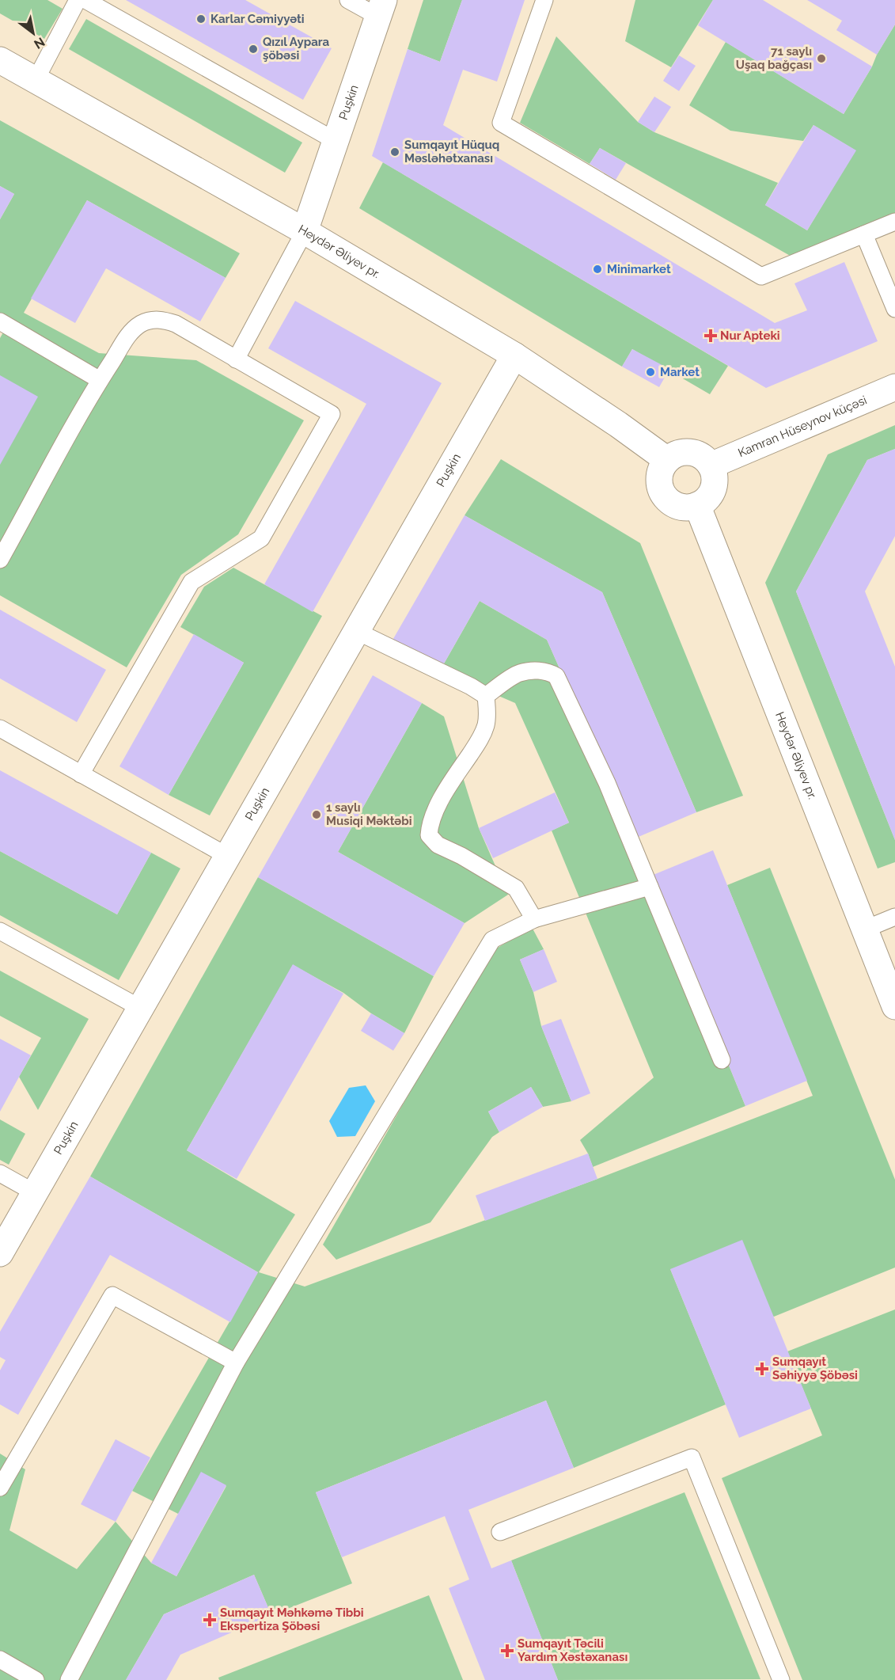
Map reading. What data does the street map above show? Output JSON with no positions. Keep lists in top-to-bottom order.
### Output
{
  "streets": {
    "main road": ["Puşkin", "Heydər Əliyev pr.", "Kamran Hüseynov küçəsi"]
  },
  "crossings": [
    ["Puşkin", "Heydər Əliyev pr."],
    ["Heydər Əliyev pr.", "Kamran Hüseynov küçəsi"]
  ],
  "places": {
    "other": [
      "Karlar Cəmiyyəti",
      "Qızıl Aypara şöbəsi",
      "71 saylı Uşaq bağçası",
      "Sumqayıt Hüquq Məsləhətxanası",
      "Minimarket",
      "Market",
      "1 saylı Musiqi Məktəbi"
    ],
    "health": [
      "Nur Apteki",
      "Sumqayıt Səhiyyə Şöbəsi",
      "Sumqayıt Məhkəmə Tibbi Ekspertiza Şöbəsi",
      "Sumqayıt Təcili Yardım Xəstəxanası"
    ]
  },
  "north": "bottom right"
}
